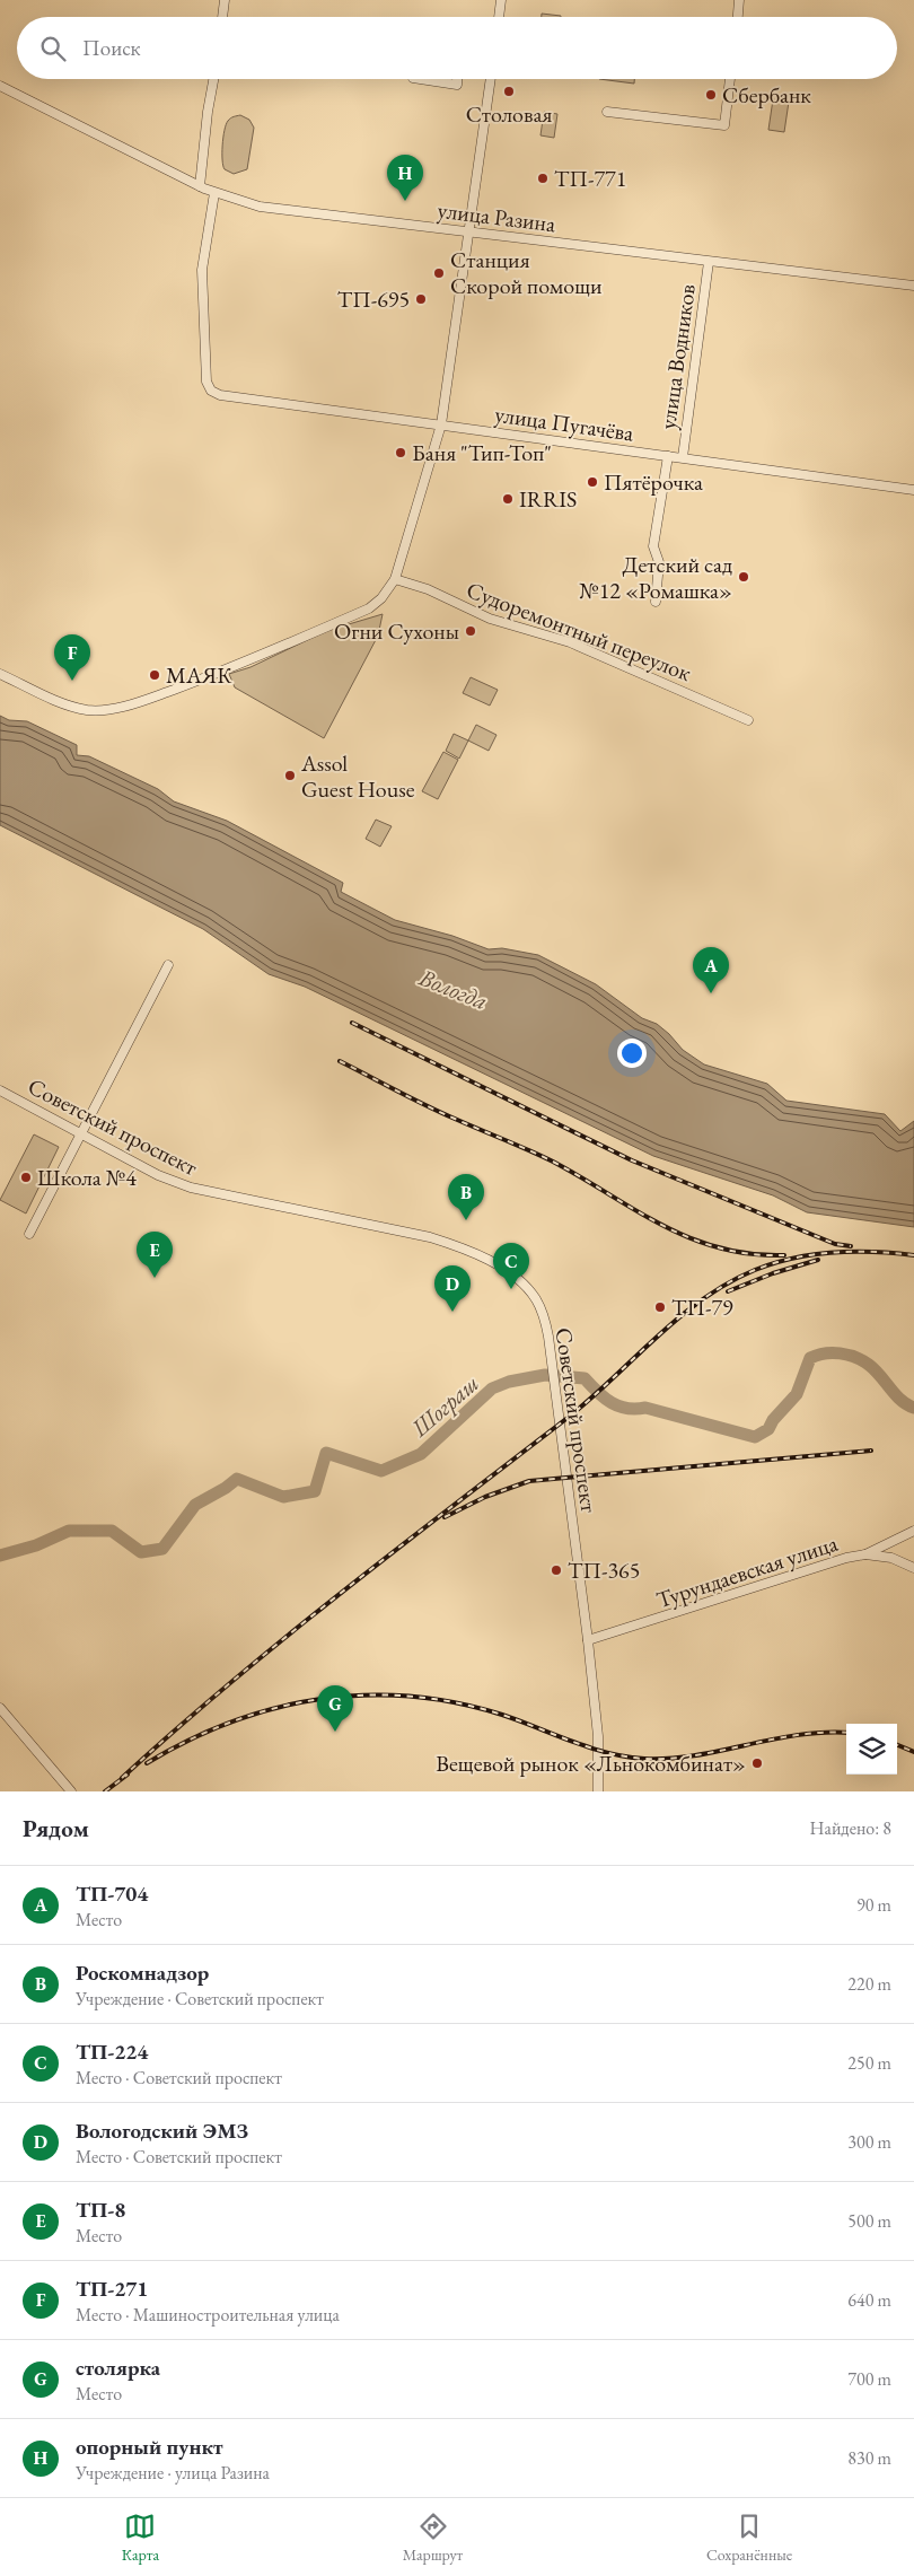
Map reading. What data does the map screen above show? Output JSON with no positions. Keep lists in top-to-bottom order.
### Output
{
  "streets": {
    "street": [
      "улица Разина",
      "улица Водников",
      "улица Пугачёва",
      "Судоремонтный переулок",
      "Советский проспект",
      "Турундаевская улица"
    ]
  },
  "crossings": [
    ["улица Разина", "улица Водников"],
    ["улица Разина", "улица Пугачёва"],
    ["улица Водников", "улица Пугачёва"],
    ["Советский проспект", "Турундаевская улица"]
  ],
  "water": ["Вологда", "Шограш"],
  "places": [
    "Столовая",
    "Сбербанк",
    "ТП-771",
    "Станция Скорой помощи",
    "ТП-695",
    "Баня \"Тип-Топ\"",
    "Пятёрочка",
    "IRRIS",
    "Детский сад №12 «Ромашка»",
    "Огни Сухоны",
    "МАЯК",
    "Assol Guest House",
    "Школа №4",
    "ТП-79",
    "ТП-365",
    "Вещевой рынок «Льнокомбинат»"
  ],
  "page": {
    "search": "Поиск",
    "pins": [
      "H",
      "F",
      "A",
      "B",
      "E",
      "C",
      "D",
      "G"
    ],
    "heading": ["Рядом", "Найдено: 8"],
    "list": [
      {
        "mark": "A",
        "name": "ТП-704",
        "note": "Место",
        "value": "90 m"
      },
      {
        "mark": "B",
        "name": "Роскомнадзор",
        "note": "Учреждение · Советский проспект",
        "value": "220 m"
      },
      {
        "mark": "C",
        "name": "ТП-224",
        "note": "Место · Советский проспект",
        "value": "250 m"
      },
      {
        "mark": "D",
        "name": "Вологодский ЭМЗ",
        "note": "Место · Советский проспект",
        "value": "300 m"
      },
      {
        "mark": "E",
        "name": "ТП-8",
        "note": "Место",
        "value": "500 m"
      },
      {
        "mark": "F",
        "name": "ТП-271",
        "note": "Место · Машиностроительная улица",
        "value": "640 m"
      },
      {
        "mark": "G",
        "name": "столярка",
        "note": "Место",
        "value": "700 m"
      },
      {
        "mark": "H",
        "name": "опорный пункт",
        "note": "Учреждение · улица Разина",
        "value": "830 m"
      }
    ],
    "nav": ["Карта", "Маршрут", "Сохранённые"]
  }
}
